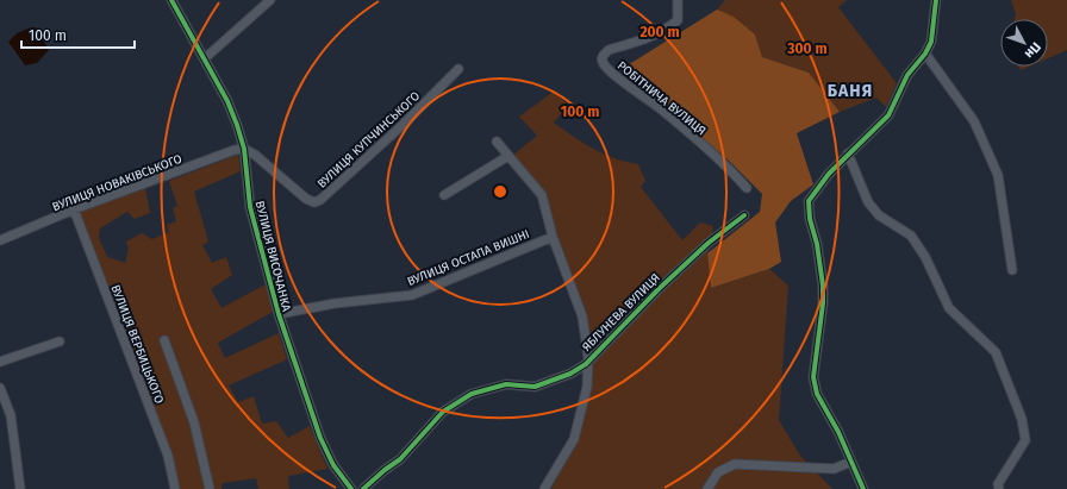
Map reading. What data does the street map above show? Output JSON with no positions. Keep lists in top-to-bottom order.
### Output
{
  "streets": {
    "street": [
      "РОБІТНИЧА ВУЛИЦЯ",
      "ВУЛИЦЯ КУПЧИНСЬКОГО",
      "ВУЛИЦЯ НОВАКІВСЬКОГО",
      "ВУЛИЦЯ ВИСОЧАНКА",
      "ВУЛИЦЯ ОСТАПА ВИШНІ",
      "ЯБЛУНЕВА ВУЛИЦЯ",
      "ВУЛИЦЯ ВЕРБИЦЬКОГО"
    ]
  },
  "crossings": [
    ["ВУЛИЦЯ КУПЧИНСЬКОГО", "ВУЛИЦЯ НОВАКІВСЬКОГО"],
    ["ВУЛИЦЯ КУПЧИНСЬКОГО", "ВУЛИЦЯ ВИСОЧАНКА"],
    ["ВУЛИЦЯ НОВАКІВСЬКОГО", "ВУЛИЦЯ ВИСОЧАНКА"],
    ["ВУЛИЦЯ НОВАКІВСЬКОГО", "ВУЛИЦЯ ВЕРБИЦЬКОГО"],
    ["ВУЛИЦЯ ВИСОЧАНКА", "ВУЛИЦЯ ОСТАПА ВИШНІ"]
  ],
  "districts": ["БАНЯ"],
  "scale_bar": "100 m",
  "north": "bottom right",
  "rings": ["200 m", "300 m", "100 m"]
}
